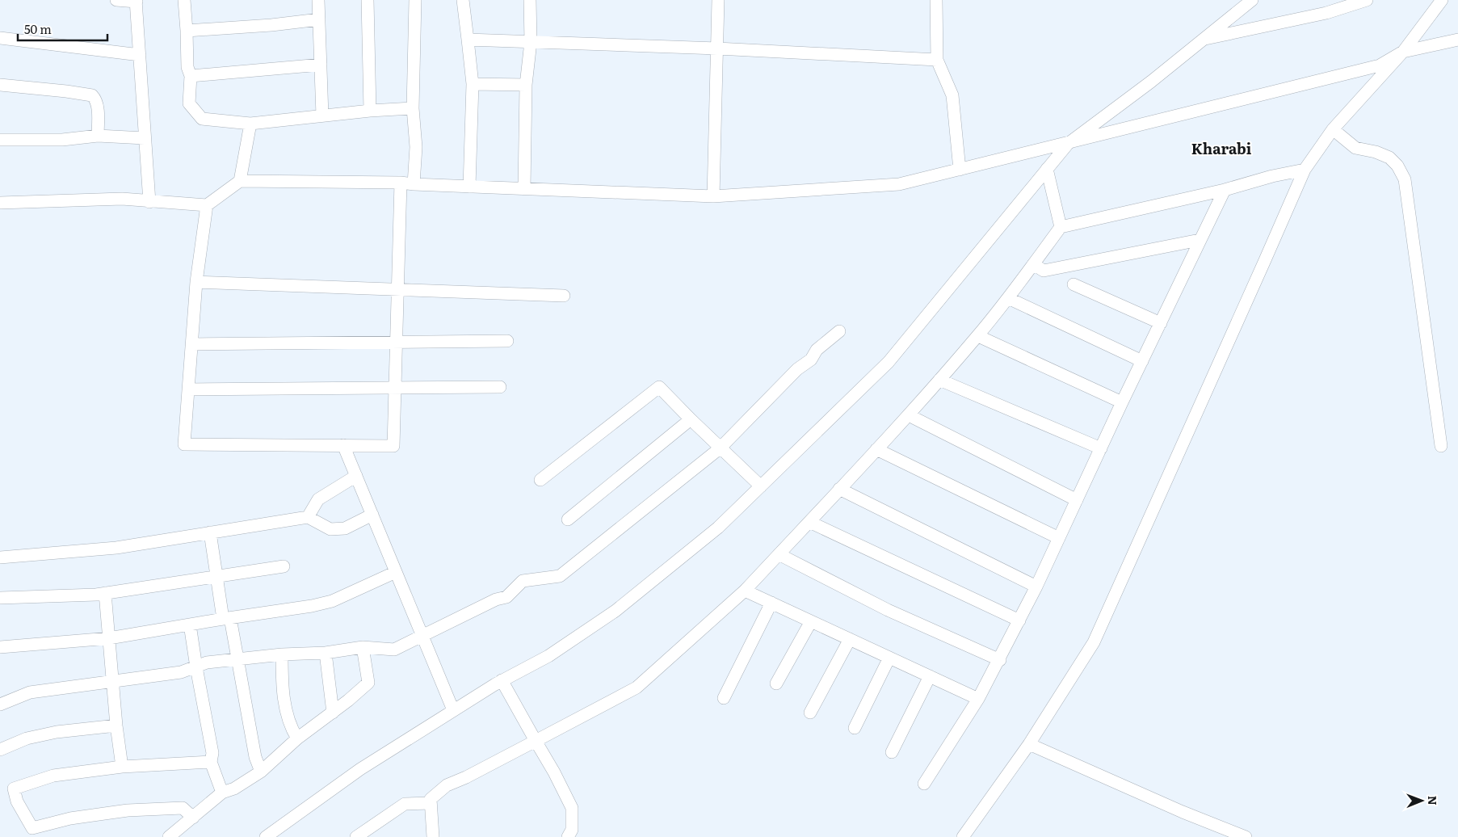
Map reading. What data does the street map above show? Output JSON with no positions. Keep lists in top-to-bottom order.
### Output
{
  "districts": ["Kharabi"],
  "scale_bar": "50 m",
  "north": "right"
}
